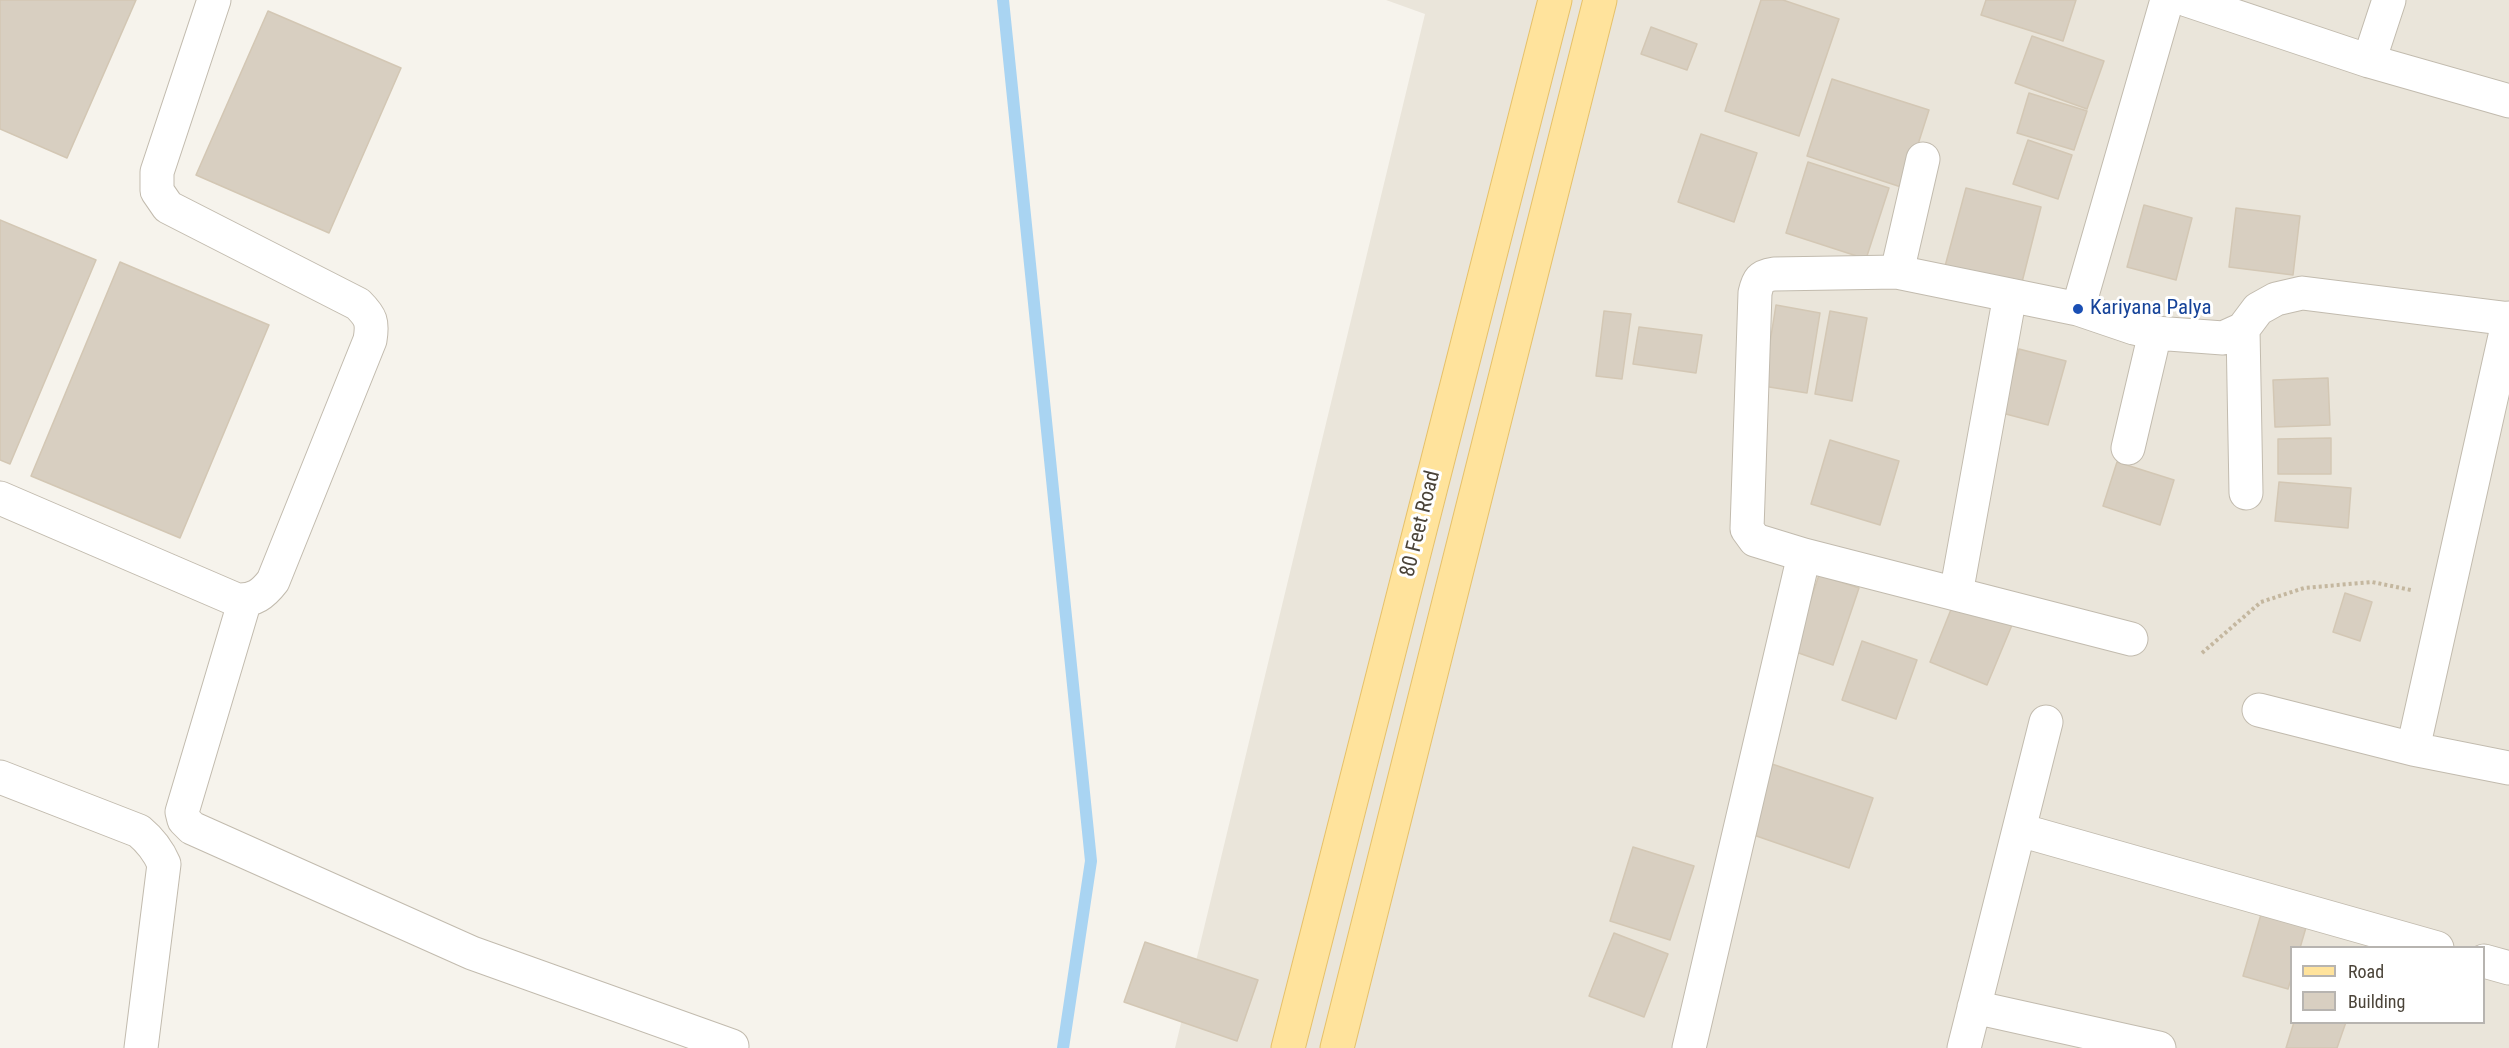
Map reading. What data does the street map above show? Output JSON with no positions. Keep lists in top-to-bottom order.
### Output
{
  "streets": {
    "main road": ["80 Feet Road"]
  },
  "places": ["Kariyana Palya"],
  "legend": ["Road", "Building"]
}
